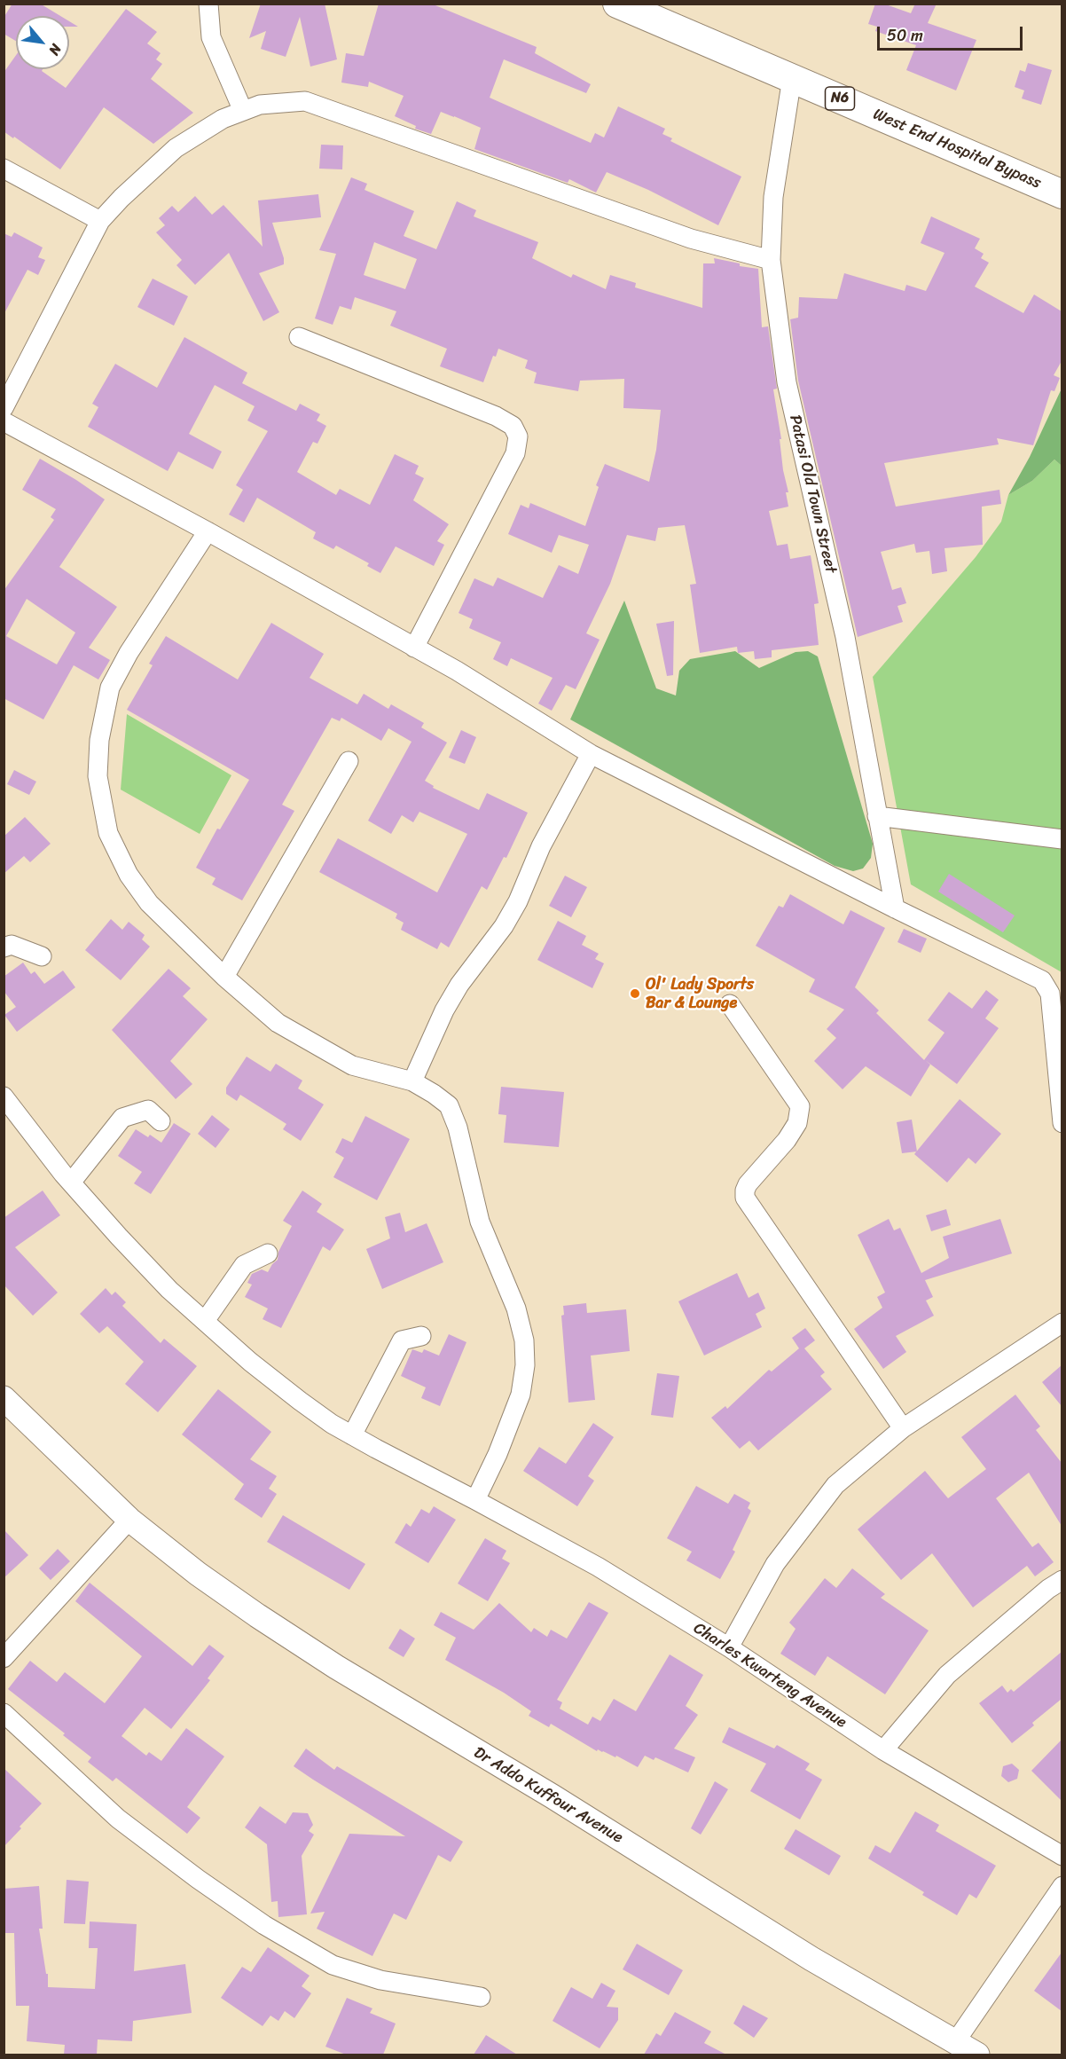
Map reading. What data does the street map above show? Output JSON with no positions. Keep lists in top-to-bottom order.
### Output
{
  "streets": {
    "highway": ["N6", "West End Hospital Bypass"],
    "main road": ["Dr Addo Kuffour Avenue"],
    "street": ["Patasi Old Town Street", "Charles Kwarteng Avenue"]
  },
  "crossings": [
    ["West End Hospital Bypass", "Patasi Old Town Street"]
  ],
  "places": ["Ol' Lady Sports Bar & Lounge"],
  "scale_bar": "50 m",
  "north": "bottom right"
}
